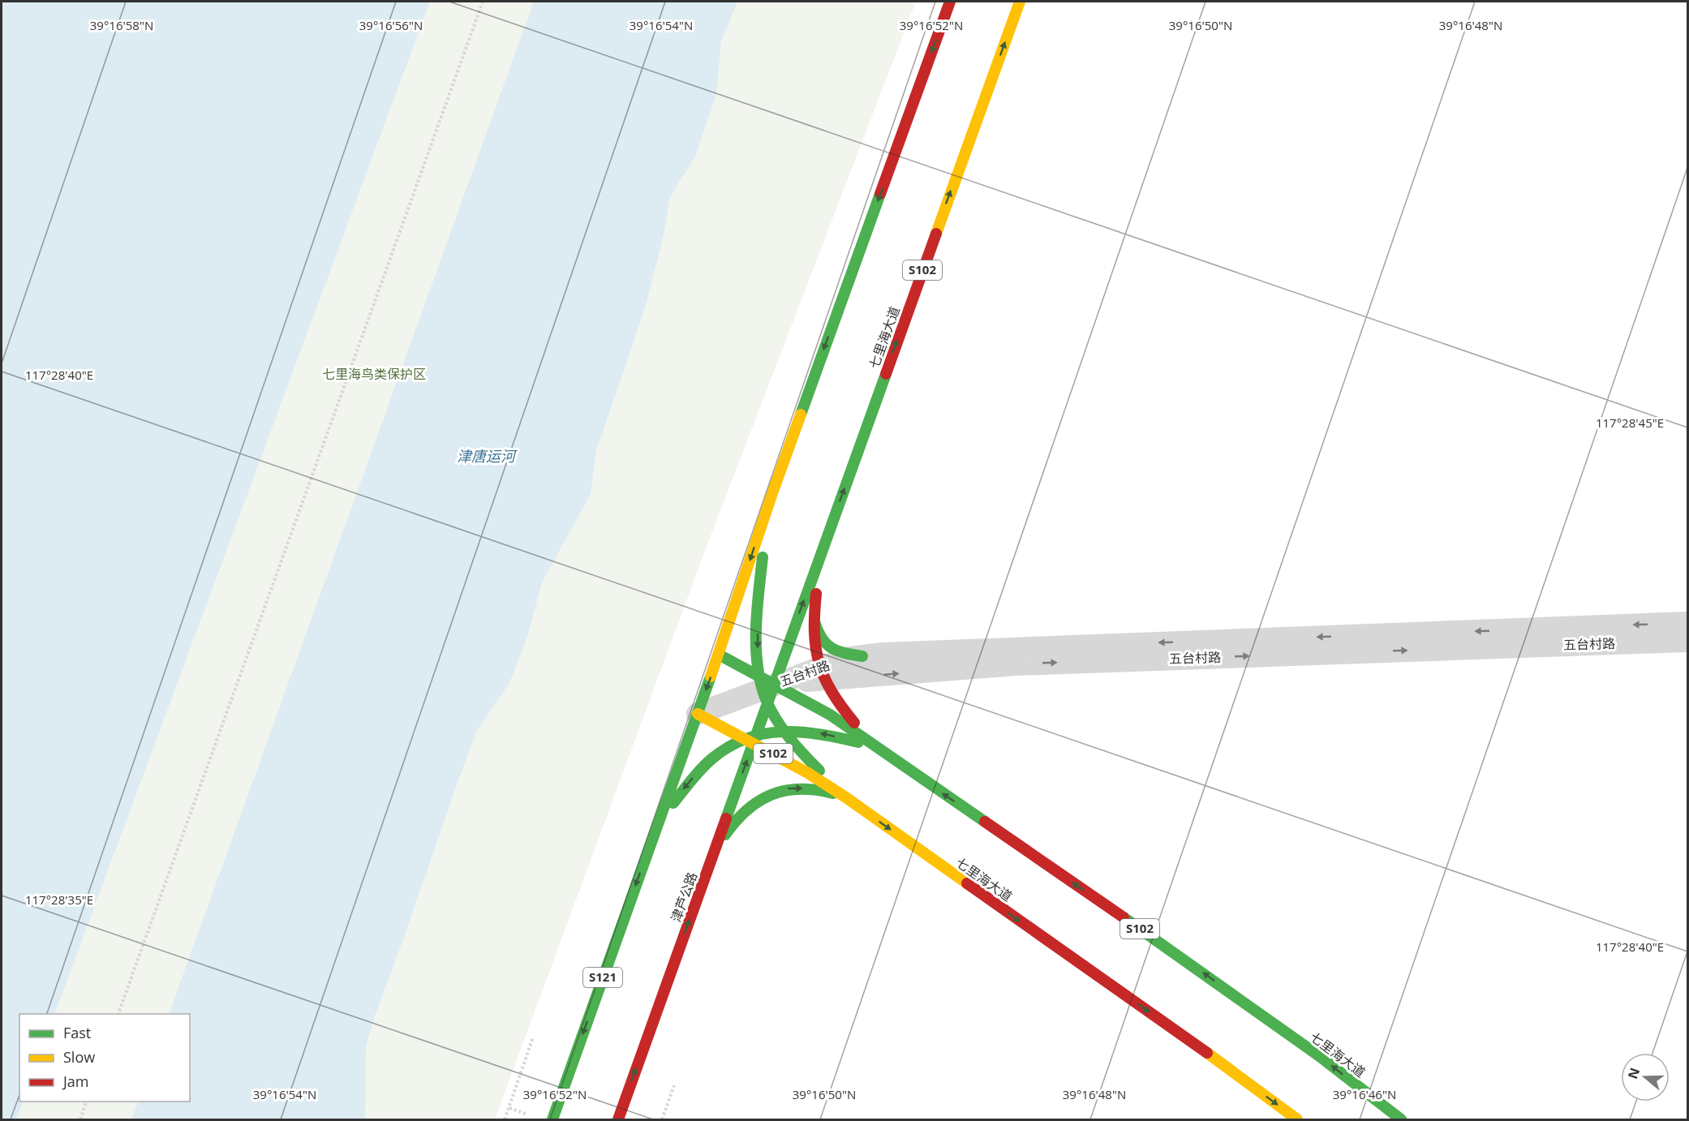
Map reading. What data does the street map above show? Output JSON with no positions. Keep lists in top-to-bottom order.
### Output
{
  "streets": {
    "main road": [
      "S102",
      "七里海大道",
      "津芦公路",
      "S121"
    ],
    "street": ["五台村路"]
  },
  "crossings": [
    ["七里海大道", "五台村路"],
    ["七里海大道", "津芦公路"],
    ["七里海大道", "S121"],
    ["五台村路", "津芦公路"],
    ["五台村路", "S121"]
  ],
  "water": ["津唐运河"],
  "parks": ["七里海鸟类保护区"],
  "legend": ["Fast", "Slow", "Jam"],
  "north": "left",
  "coordinates": [
    "39°16'58\"N",
    "39°16'56\"N",
    "39°16'54\"N",
    "39°16'52\"N",
    "39°16'50\"N",
    "39°16'48\"N",
    "117°28'40\"E",
    "117°28'45\"E",
    "117°28'35\"E",
    "39°16'46\"N"
  ]
}
